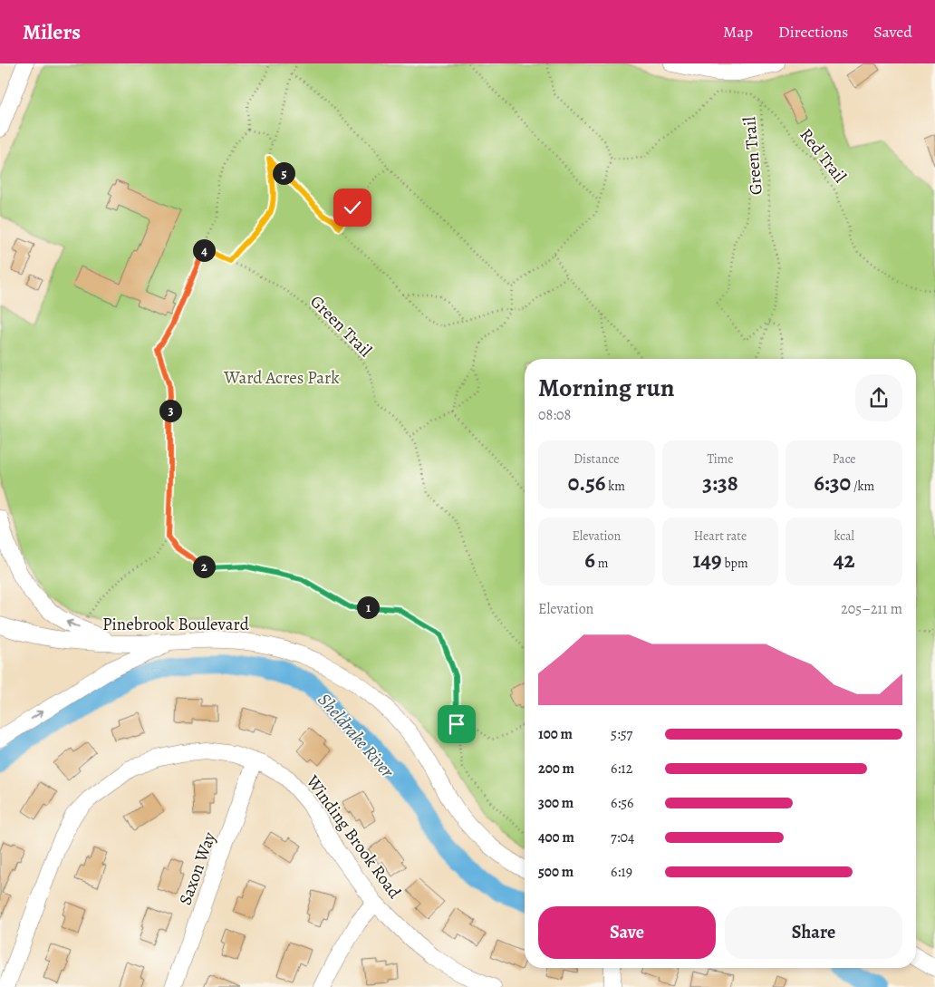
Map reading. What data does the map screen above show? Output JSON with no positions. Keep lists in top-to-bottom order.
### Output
{
  "streets": {
    "street": ["Pinebrook Boulevard", "Winding Brook Road", "Saxon Way"],
    "path": ["Red Trail", "Green Trail"]
  },
  "crossings": [
    ["Red Trail", "Green Trail"],
    ["Winding Brook Road", "Saxon Way"]
  ],
  "water": ["Sheldrake River"],
  "parks": ["Ward Acres Park"],
  "page": {
    "header": "Milers",
    "nav": ["Map", "Directions", "Saved"],
    "pins": [
      "5",
      "4",
      "3",
      "2",
      "1"
    ],
    "heading": ["Morning run", "08:08"],
    "stats": [
      ["Distance", "0.56 km"],
      ["Time", "3:38"],
      ["Pace", "6:30 /km"],
      ["Elevation", "6 m"],
      ["Heart rate", "149 bpm"],
      ["kcal", "42"]
    ],
    "chart": ["Elevation", "205–211 m"],
    "list": [
      {
        "name": "100 m",
        "note": "5:57"
      },
      {
        "name": "200 m",
        "note": "6:12"
      },
      {
        "name": "300 m",
        "note": "6:56"
      },
      {
        "name": "400 m",
        "note": "7:04"
      },
      {
        "name": "500 m",
        "note": "6:19"
      }
    ],
    "buttons": ["Save", "Share"]
  }
}
